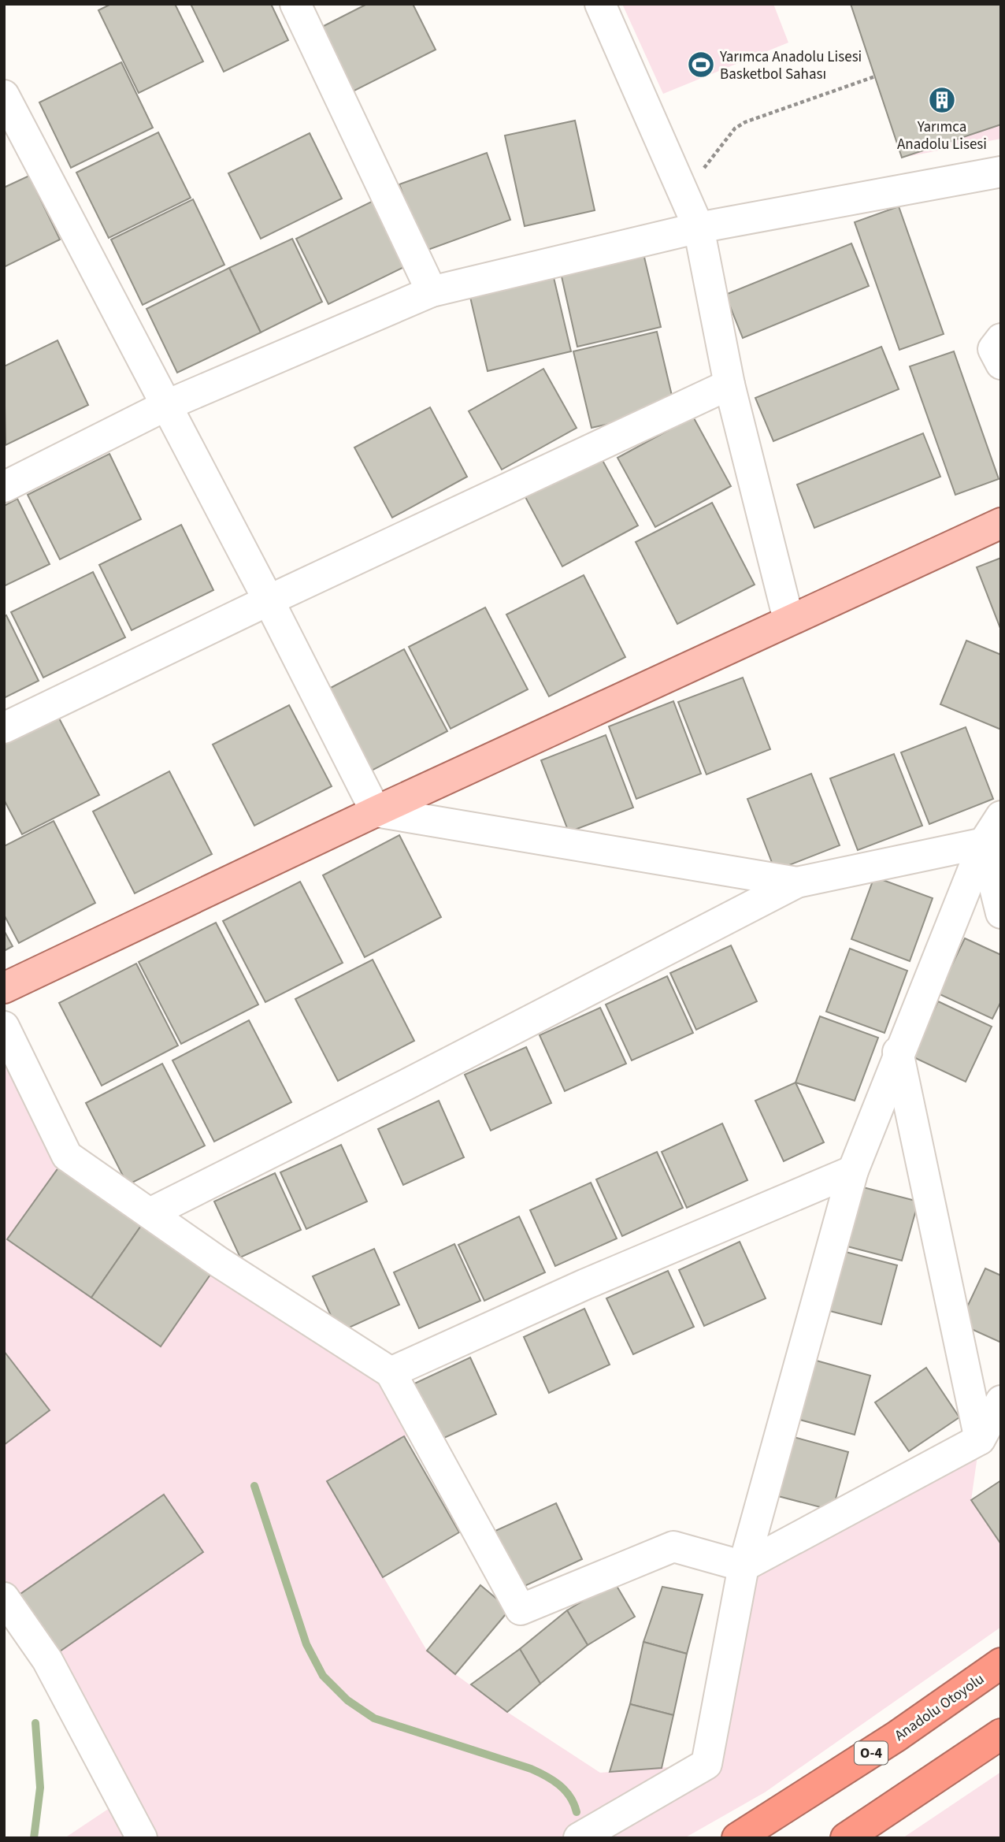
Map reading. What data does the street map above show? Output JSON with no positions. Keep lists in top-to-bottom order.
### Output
{
  "streets": {
    "highway": ["Anadolu Otoyolu", "O-4"]
  },
  "places": {
    "sports": ["Yarımca Anadolu Lisesi Basketbol Sahası"],
    "building": ["Yarımca Anadolu Lisesi"]
  }
}
